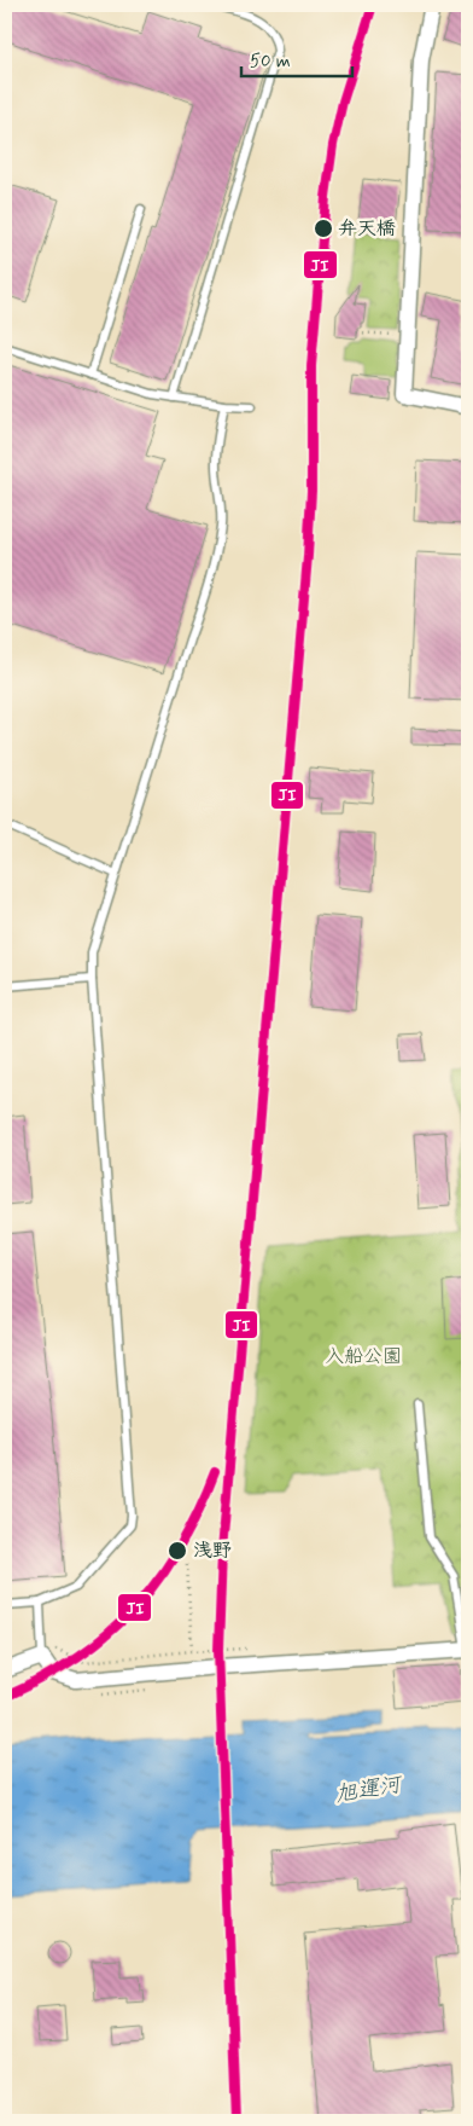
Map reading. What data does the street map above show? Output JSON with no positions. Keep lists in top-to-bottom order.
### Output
{
  "water": ["旭運河"],
  "parks": ["入船公園"],
  "places": ["弁天橋", "浅野"],
  "lines": ["transit line JI"],
  "scale_bar": "50 m"
}
